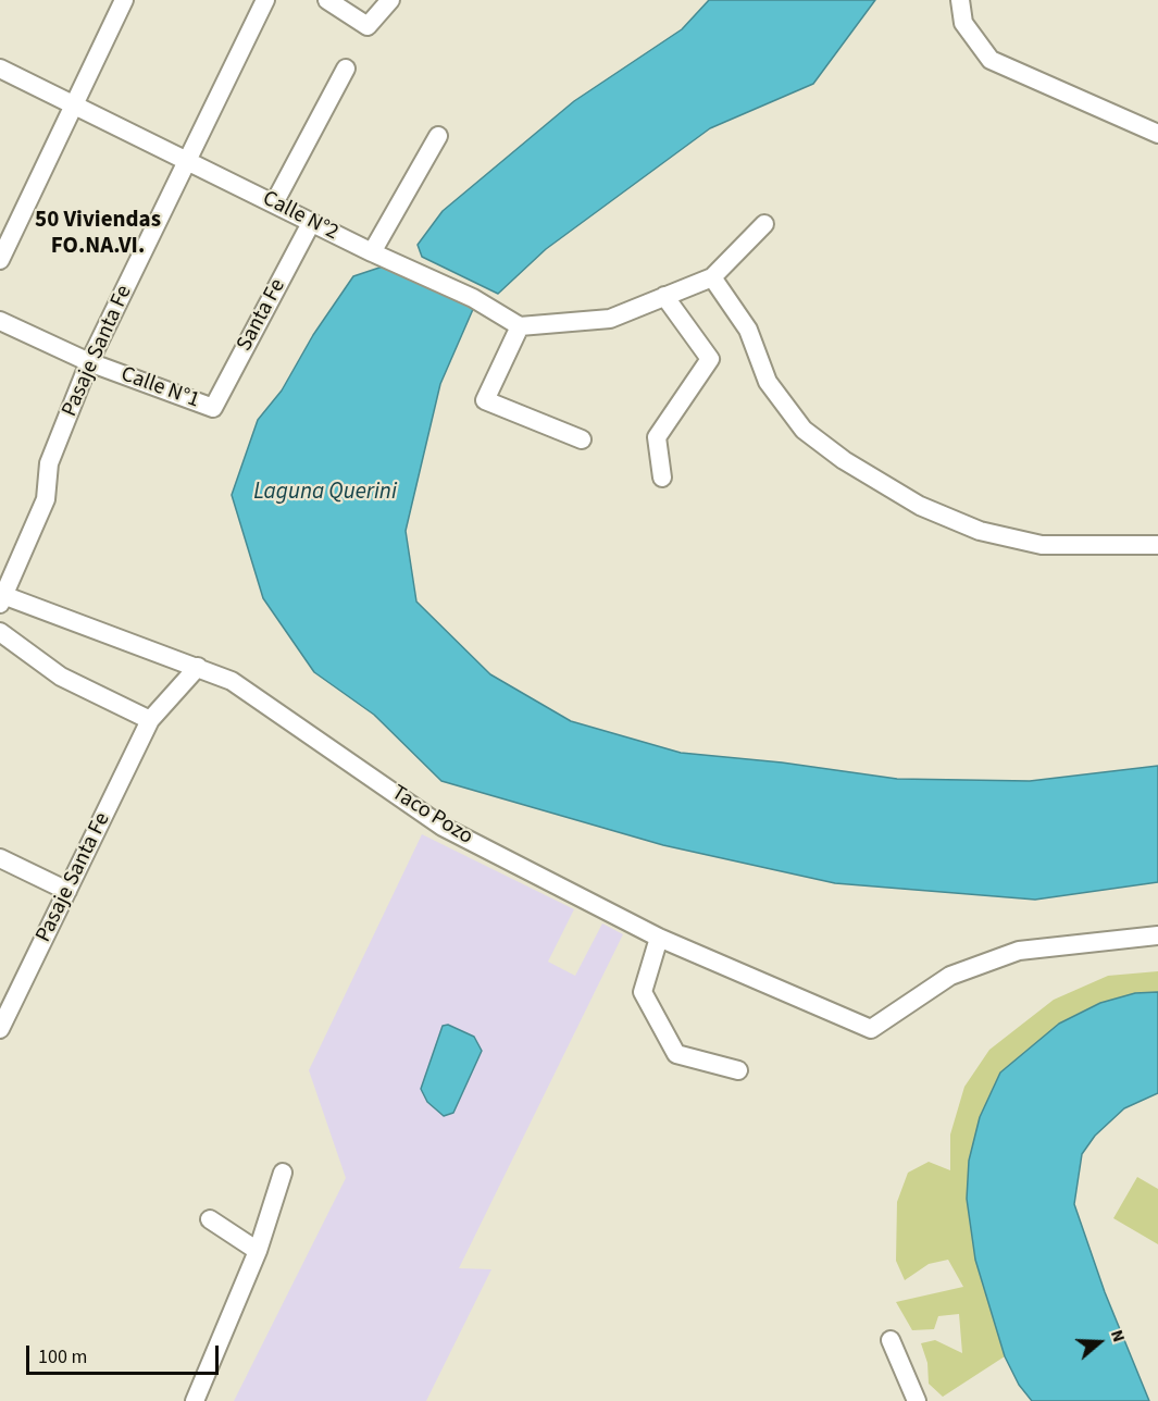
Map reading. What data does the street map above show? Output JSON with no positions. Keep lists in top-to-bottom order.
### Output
{
  "streets": {
    "street": [
      "Calle N°2",
      "Santa Fe",
      "Pasaje Santa Fe",
      "Calle N°1",
      "Taco Pozo"
    ]
  },
  "crossings": [
    ["Calle N°2", "Santa Fe"],
    ["Calle N°2", "Pasaje Santa Fe"],
    ["Santa Fe", "Calle N°1"],
    ["Pasaje Santa Fe", "Calle N°1"],
    ["Pasaje Santa Fe", "Taco Pozo"]
  ],
  "districts": ["50 Viviendas FO.NA.VI."],
  "water": ["Laguna Querini"],
  "scale_bar": "100 m",
  "north": "right"
}
